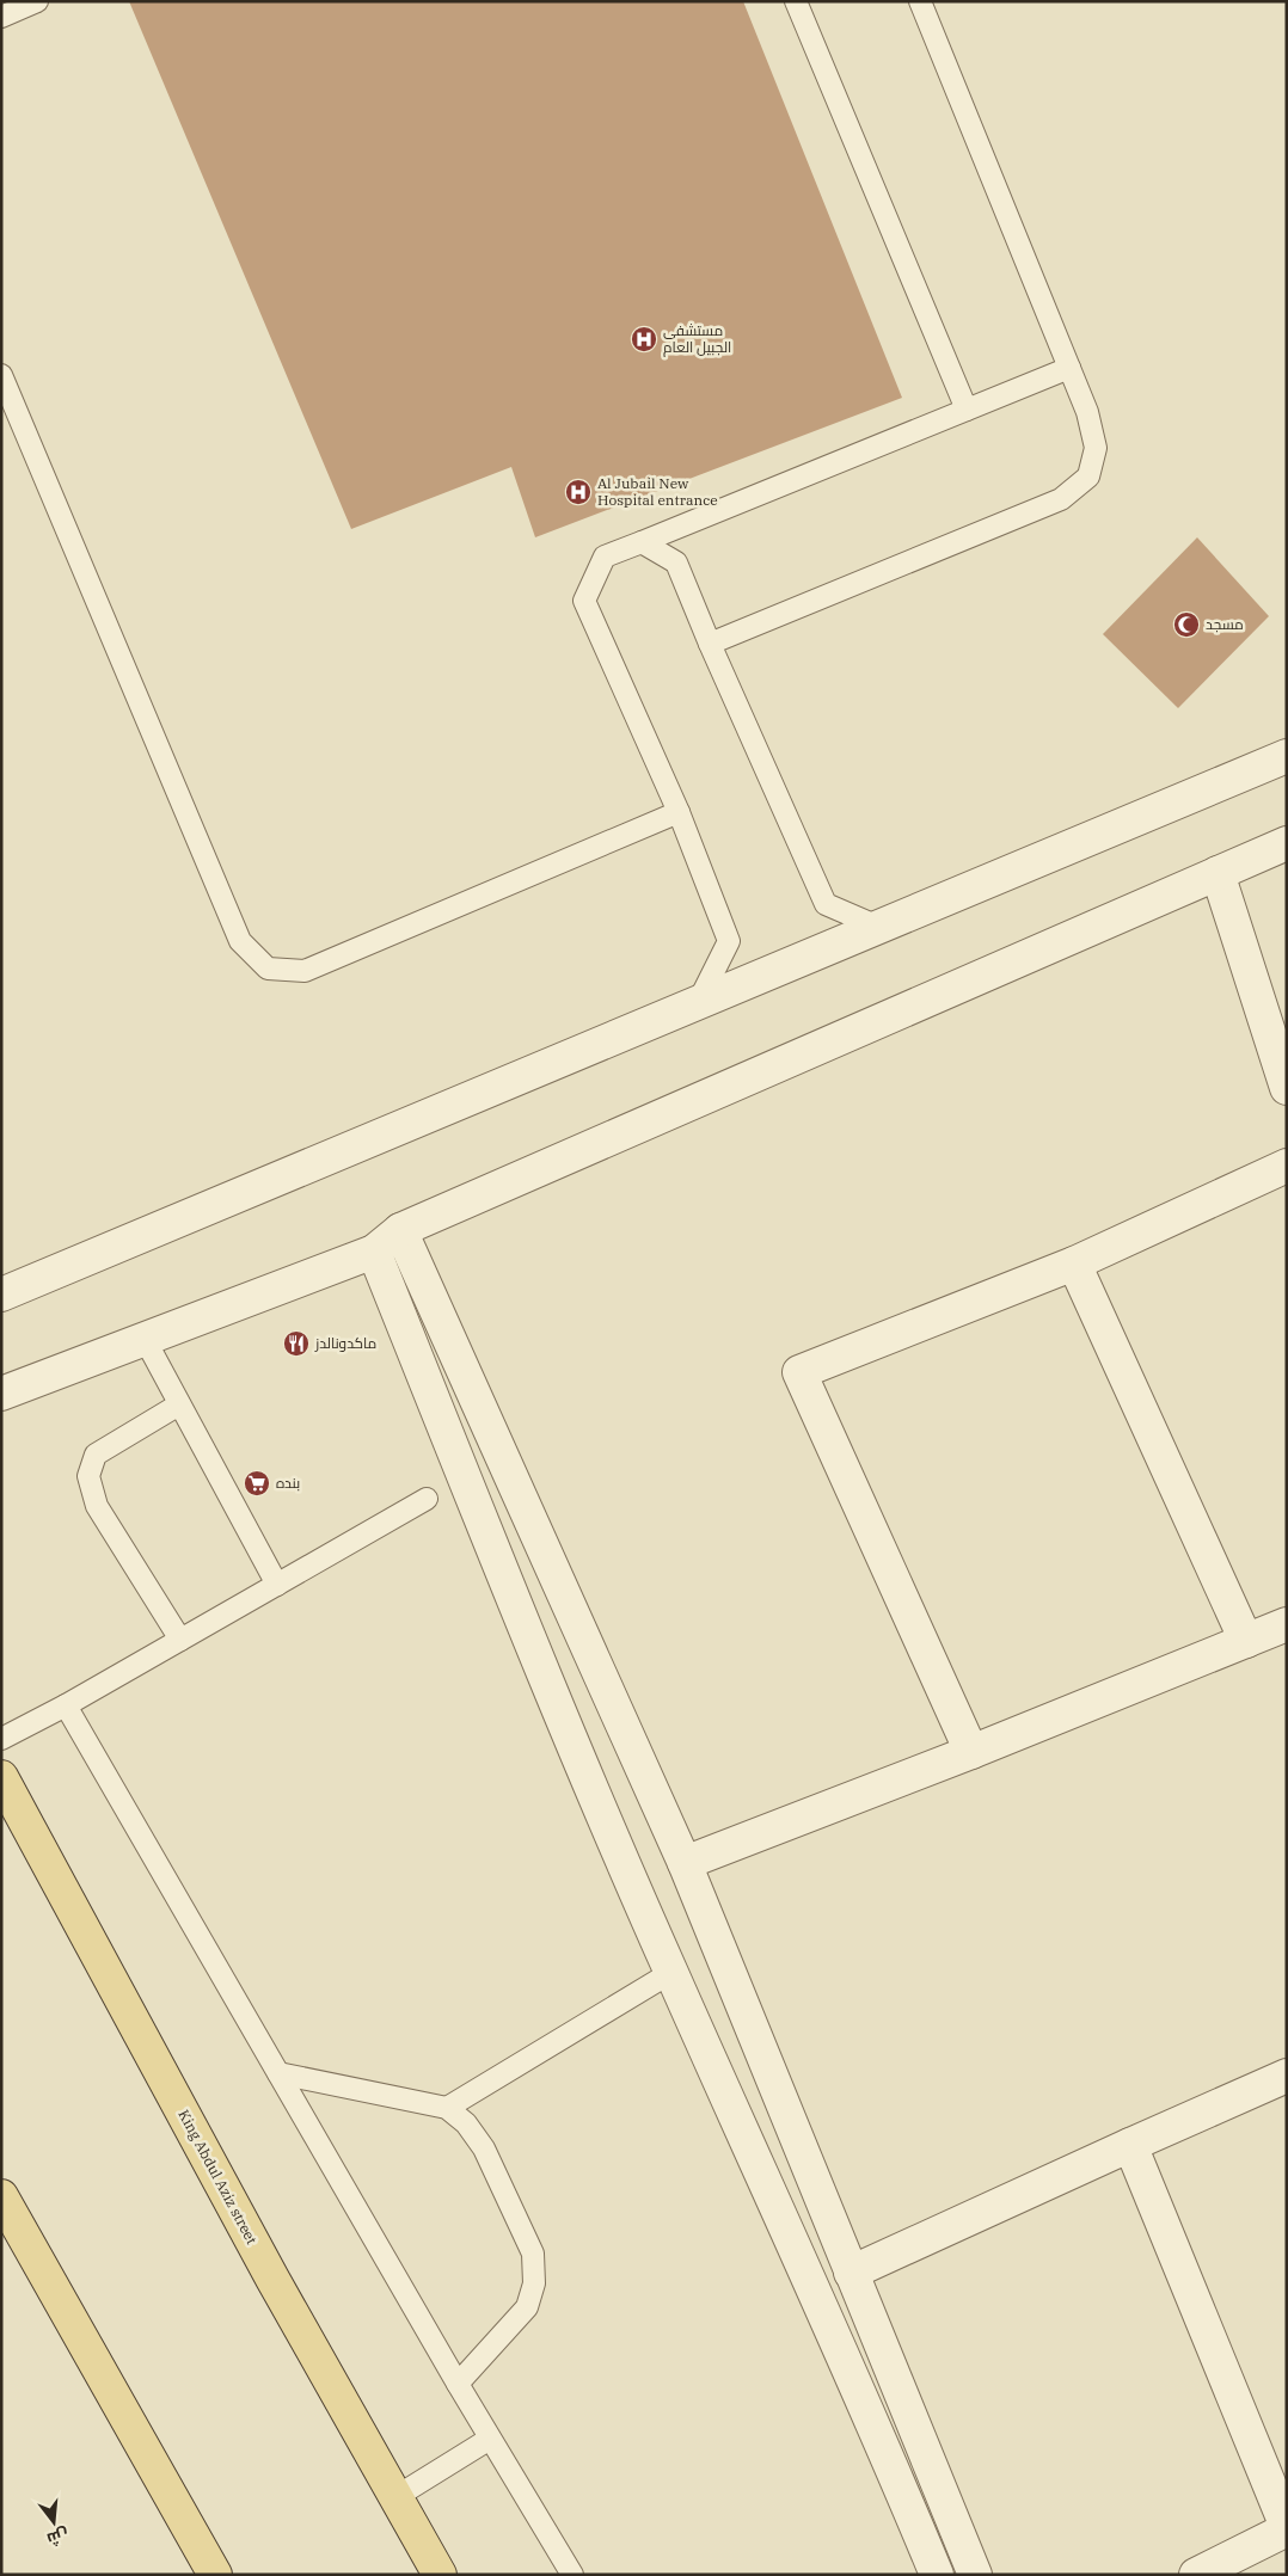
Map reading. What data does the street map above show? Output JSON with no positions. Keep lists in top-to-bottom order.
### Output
{
  "streets": {
    "main road": ["King Abdul Aziz street"]
  },
  "places": {
    "hospital": ["مستشفى الجبيل العام", "Al Jubail New Hospital entrance"],
    "mosque": ["مسجد"],
    "restaurant": ["ماكدونالدز"],
    "supermarket": ["بنده"]
  },
  "north": "bottom"
}
